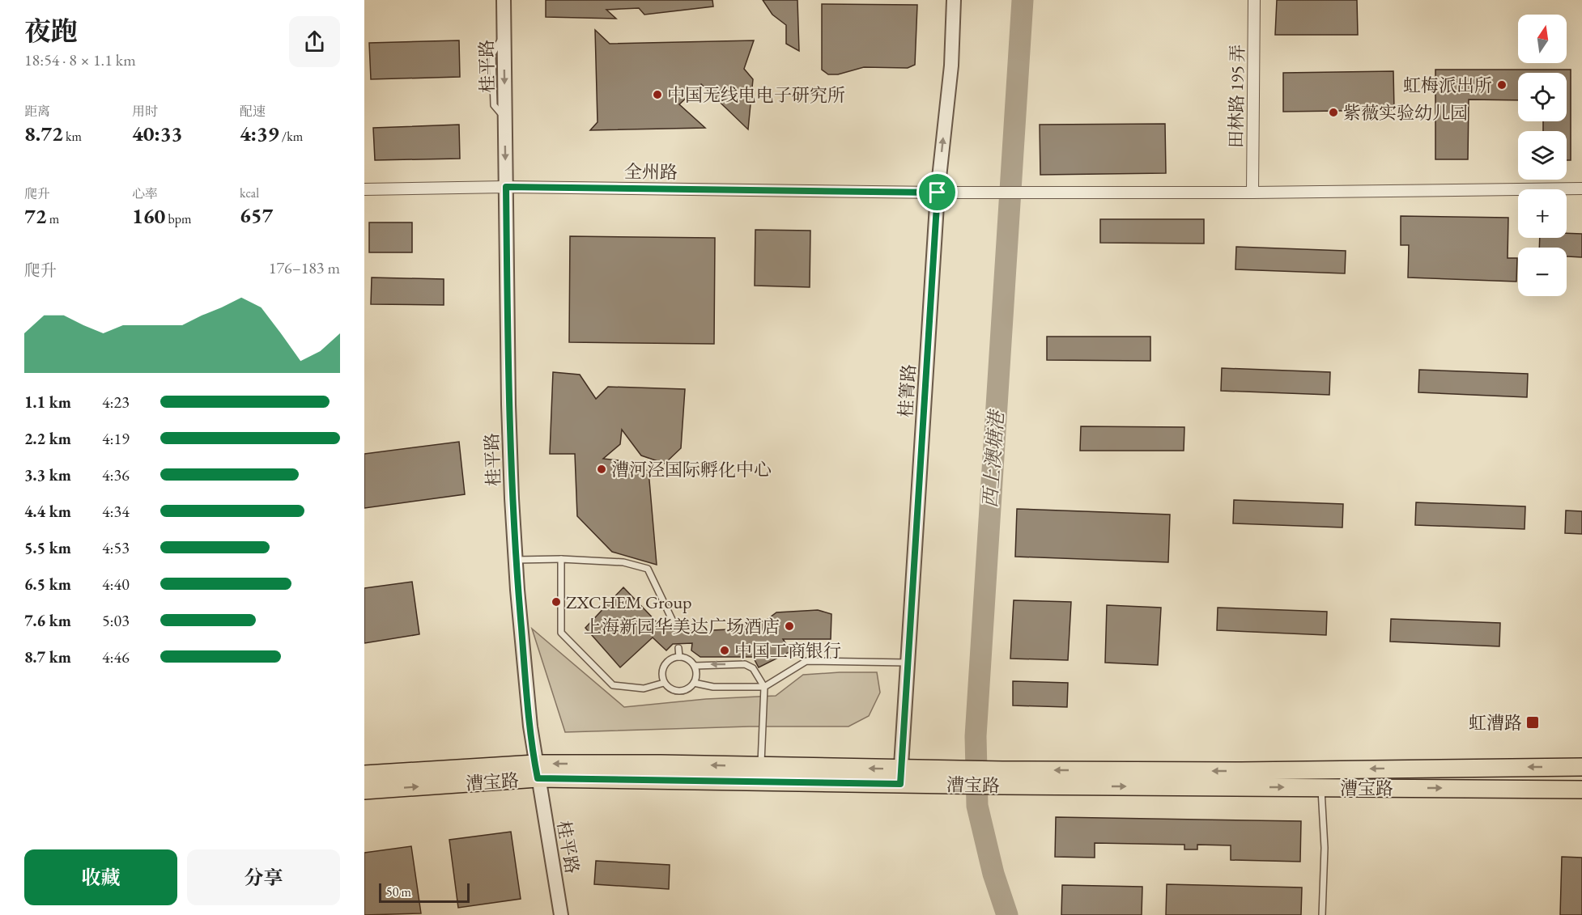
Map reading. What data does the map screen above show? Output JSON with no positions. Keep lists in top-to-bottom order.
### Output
{
  "streets": {
    "main road": ["漕宝路"],
    "street": [
      "桂平路",
      "田林路 195 弄",
      "全州路",
      "桂箐路"
    ]
  },
  "crossings": [
    ["桂平路", "全州路"],
    ["桂平路", "漕宝路"],
    ["田林路 195 弄", "全州路"],
    ["全州路", "桂箐路"],
    ["桂箐路", "漕宝路"]
  ],
  "water": ["西上澳塘港"],
  "places": {
    "other": [
      "虹梅派出所",
      "中国无线电电子研究所",
      "紫薇实验幼儿园",
      "漕河泾国际孵化中心",
      "ZXCHEM Group",
      "上海新园华美达广场酒店",
      "中国工商银行"
    ],
    "transit": ["虹漕路"]
  },
  "scale_bar": "50 m",
  "north": "top",
  "page": {
    "heading": ["夜跑", "18:54 · 8 × 1.1 km"],
    "map_buttons": ["+", "−"],
    "stats": [
      ["距离", "8.72 km"],
      ["用时", "40:33"],
      ["配速", "4:39 /km"],
      ["爬升", "72 m"],
      ["心率", "160 bpm"],
      ["kcal", "657"]
    ],
    "chart": ["爬升", "176–183 m"],
    "list": [
      {
        "name": "1.1 km",
        "note": "4:23"
      },
      {
        "name": "2.2 km",
        "note": "4:19"
      },
      {
        "name": "3.3 km",
        "note": "4:36"
      },
      {
        "name": "4.4 km",
        "note": "4:34"
      },
      {
        "name": "5.5 km",
        "note": "4:53"
      },
      {
        "name": "6.5 km",
        "note": "4:40"
      },
      {
        "name": "7.6 km",
        "note": "5:03"
      },
      {
        "name": "8.7 km",
        "note": "4:46"
      }
    ],
    "buttons": ["收藏", "分享"],
    "scale": "50 m"
  }
}
